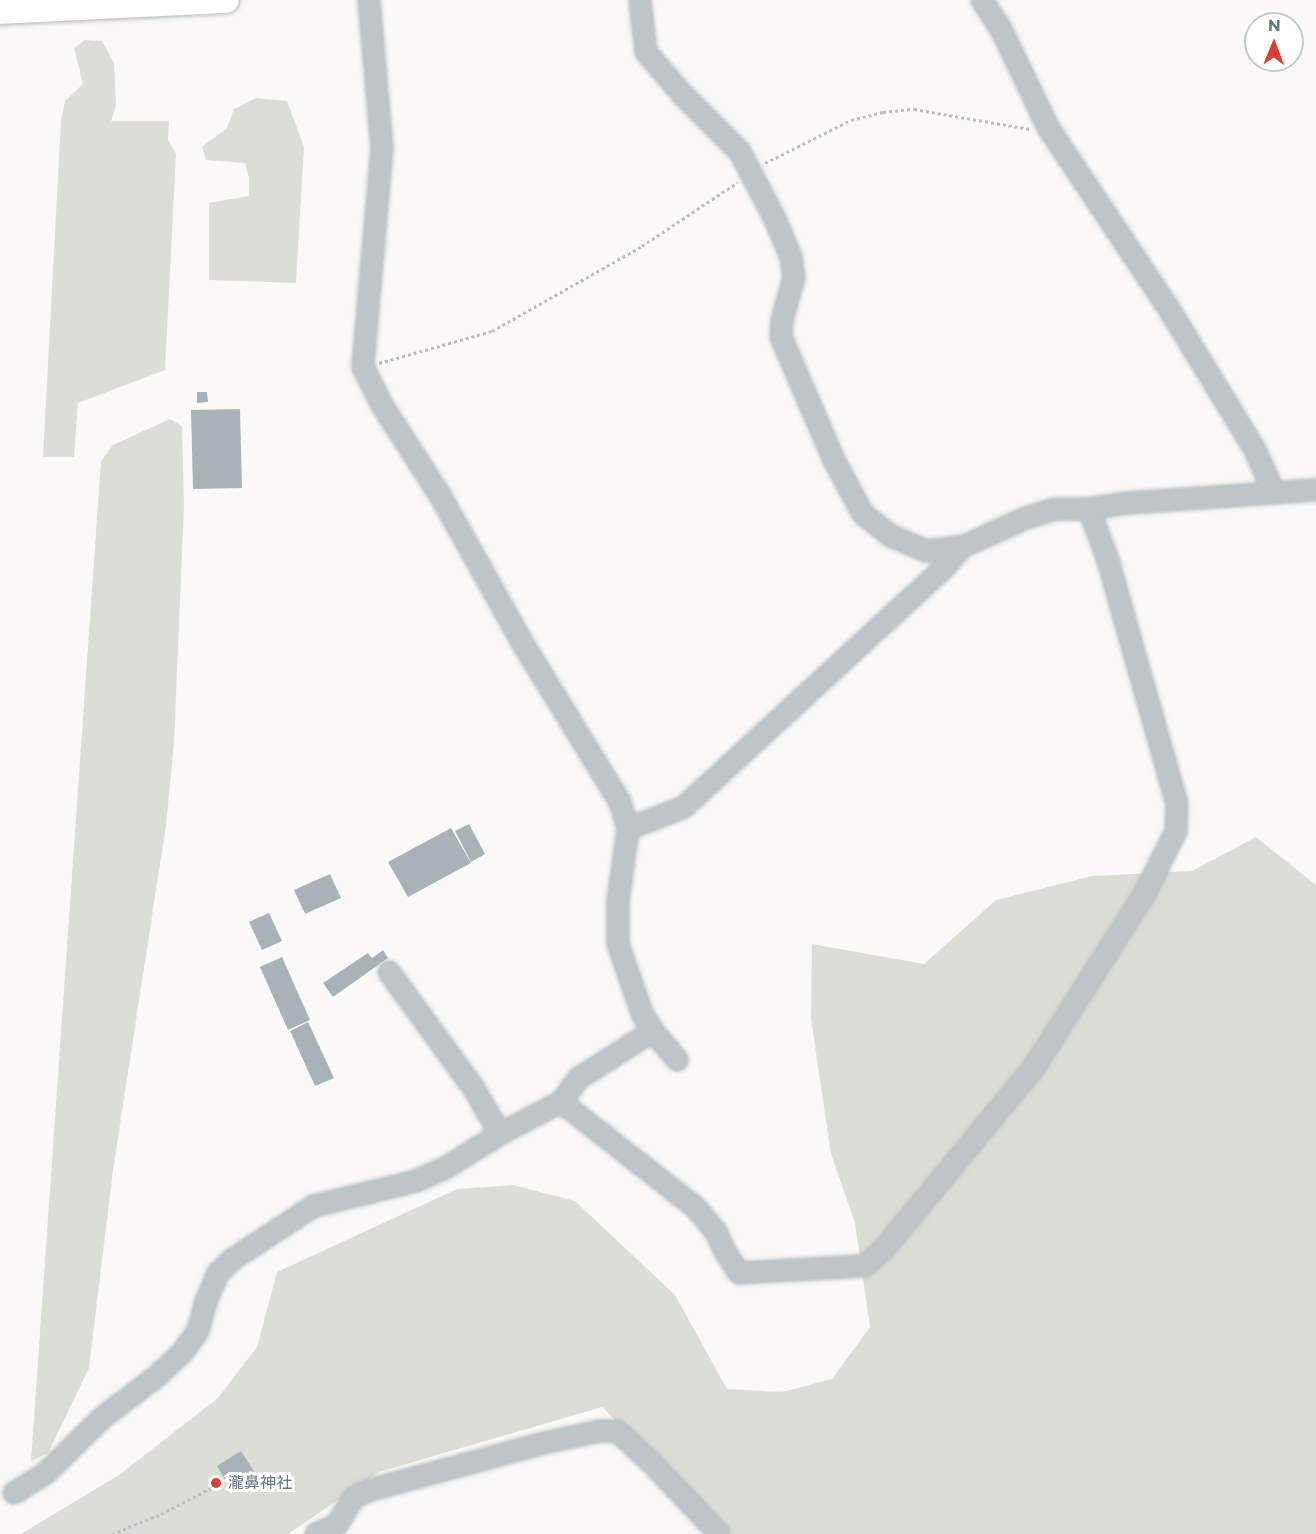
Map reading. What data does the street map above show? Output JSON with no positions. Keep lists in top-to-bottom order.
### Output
{
  "places": ["瀧鼻神社"],
  "north": "top"
}
